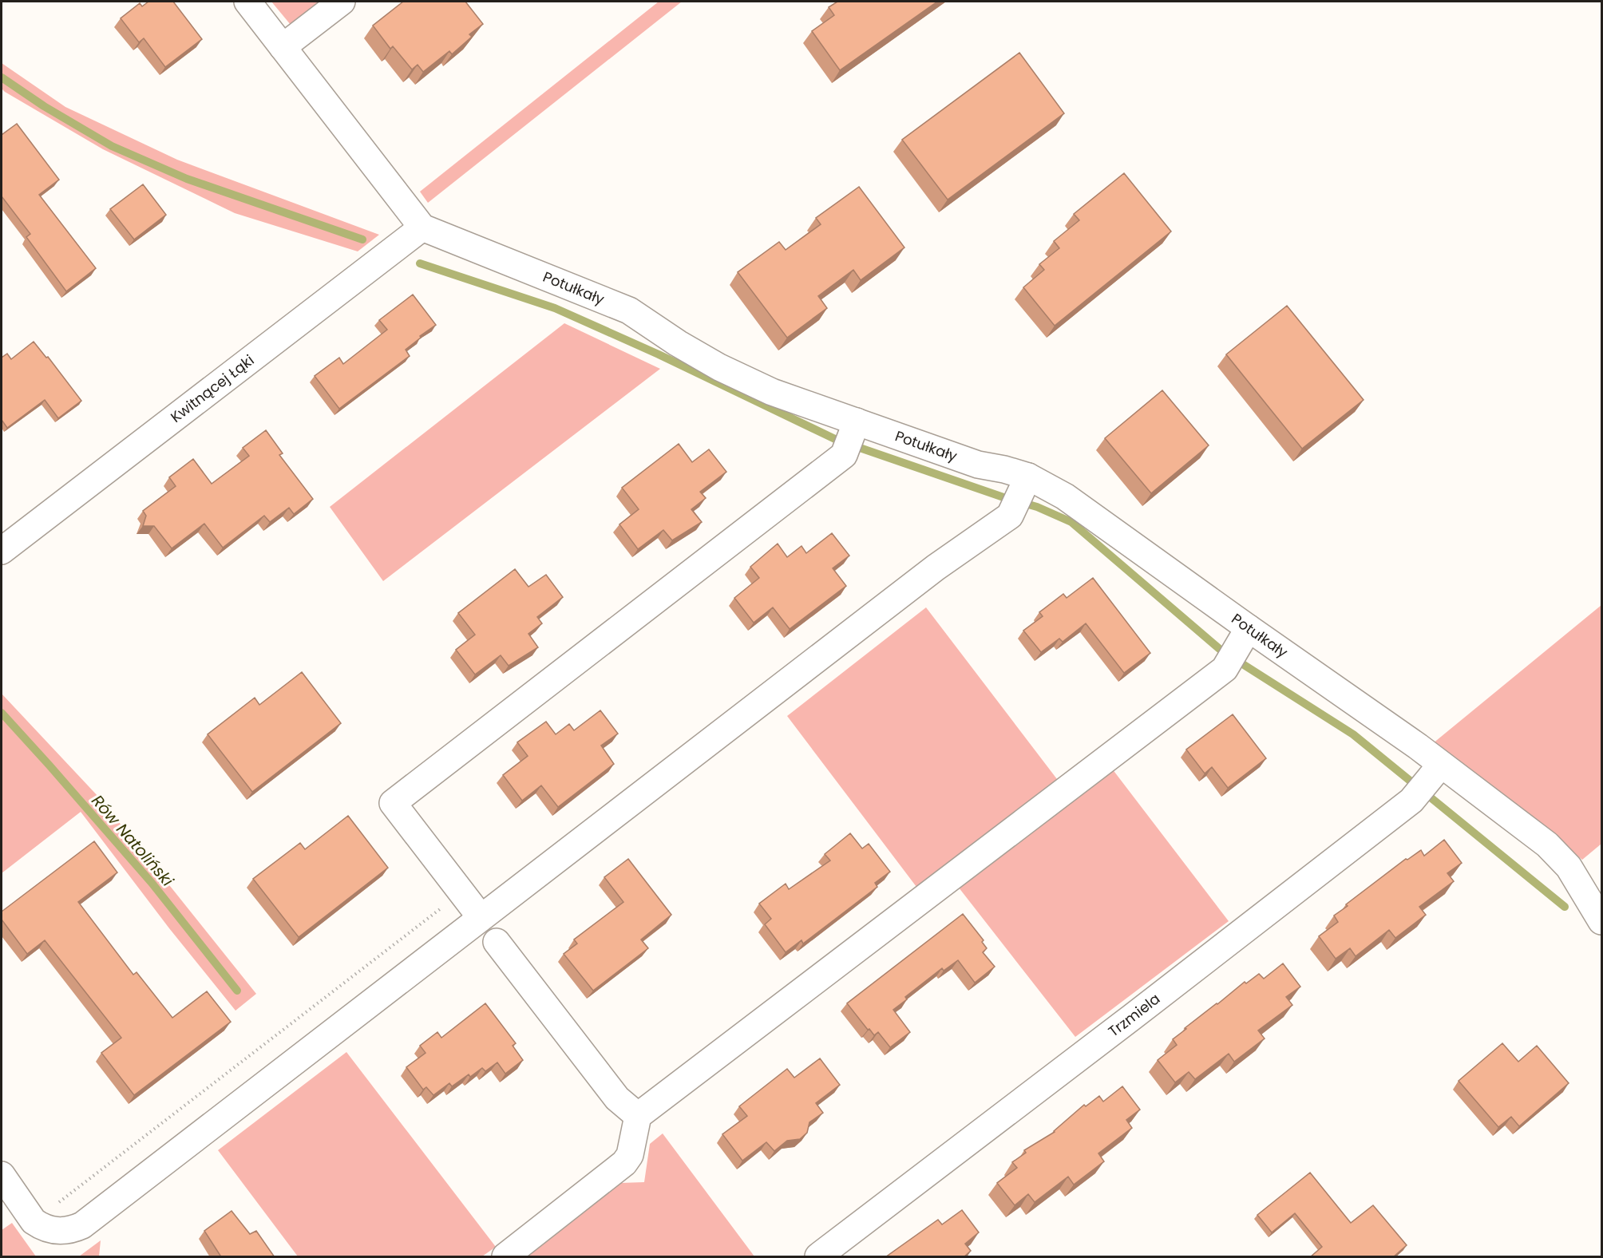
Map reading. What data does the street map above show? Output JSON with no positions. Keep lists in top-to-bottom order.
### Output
{
  "streets": {
    "street": ["Potułkały", "Kwitnącej Łąki", "Trzmiela"]
  },
  "crossings": [
    ["Potułkały", "Kwitnącej Łąki"],
    ["Potułkały", "Trzmiela"]
  ],
  "water": ["Rów Natoliński"]
}
